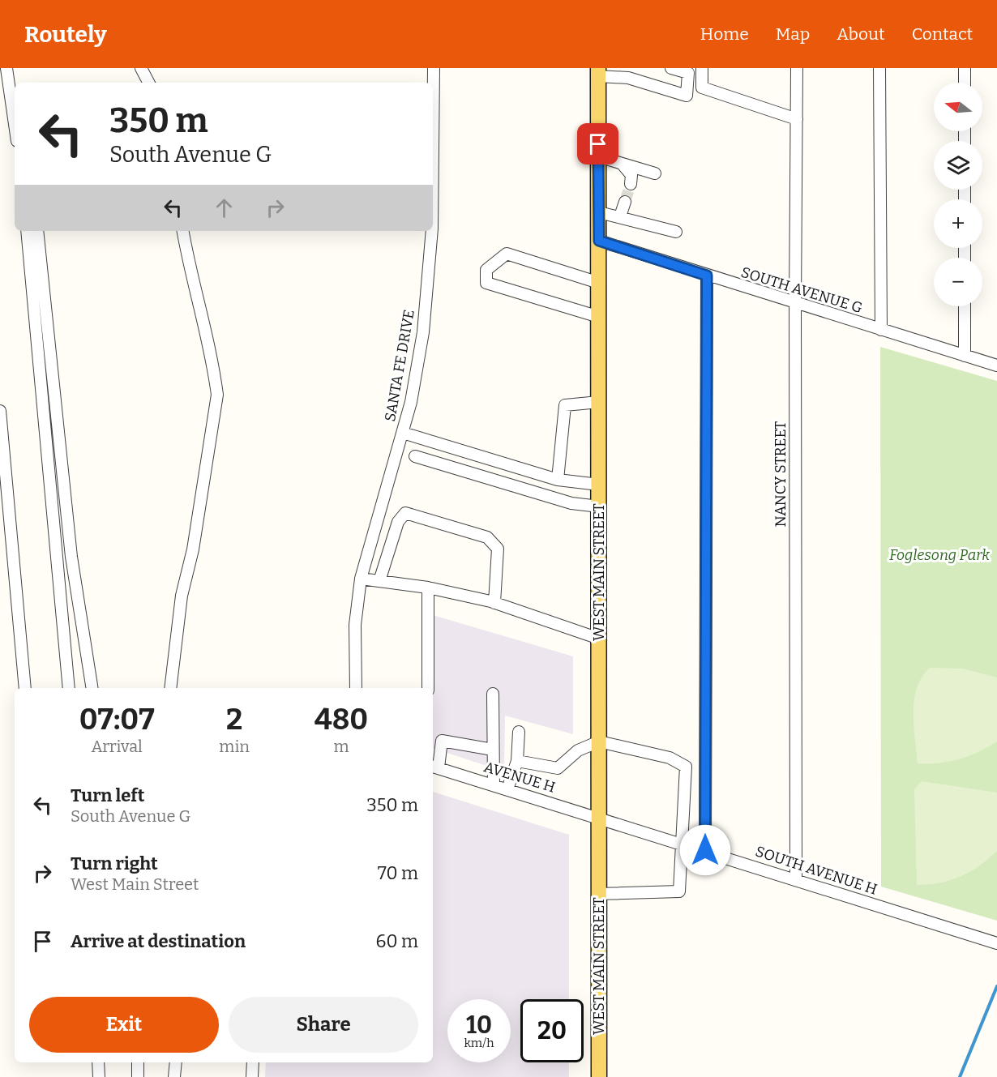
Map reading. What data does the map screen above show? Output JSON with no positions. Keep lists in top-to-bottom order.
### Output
{
  "streets": {
    "main road": ["WEST MAIN STREET"],
    "street": [
      "SOUTH AVENUE G",
      "SANTA FE DRIVE",
      "NANCY STREET",
      "AVENUE H",
      "SOUTH AVENUE H"
    ]
  },
  "crossings": [
    ["SOUTH AVENUE G", "NANCY STREET"],
    ["SOUTH AVENUE G", "WEST MAIN STREET"],
    ["NANCY STREET", "SOUTH AVENUE H"],
    ["WEST MAIN STREET", "AVENUE H"],
    ["WEST MAIN STREET", "SOUTH AVENUE H"],
    ["AVENUE H", "SOUTH AVENUE H"]
  ],
  "parks": ["Foglesong Park"],
  "north": "left",
  "page": {
    "header": "Routely",
    "nav": [
      "Home",
      "Map",
      "About",
      "Contact"
    ],
    "map_buttons": ["+", "−"],
    "turn": ["350 m", "South Avenue G"],
    "eta": [
      "07:07",
      "Arrival",
      "2",
      "min",
      "480",
      "m"
    ],
    "list": [
      {
        "name": "Turn left",
        "note": "South Avenue G",
        "value": "350 m"
      },
      {
        "name": "Turn right",
        "note": "West Main Street",
        "value": "70 m"
      },
      {
        "name": "Arrive at destination",
        "value": "60 m"
      }
    ],
    "buttons": ["Exit", "Share"],
    "speed": "10 km/h",
    "limit": "20"
  }
}
